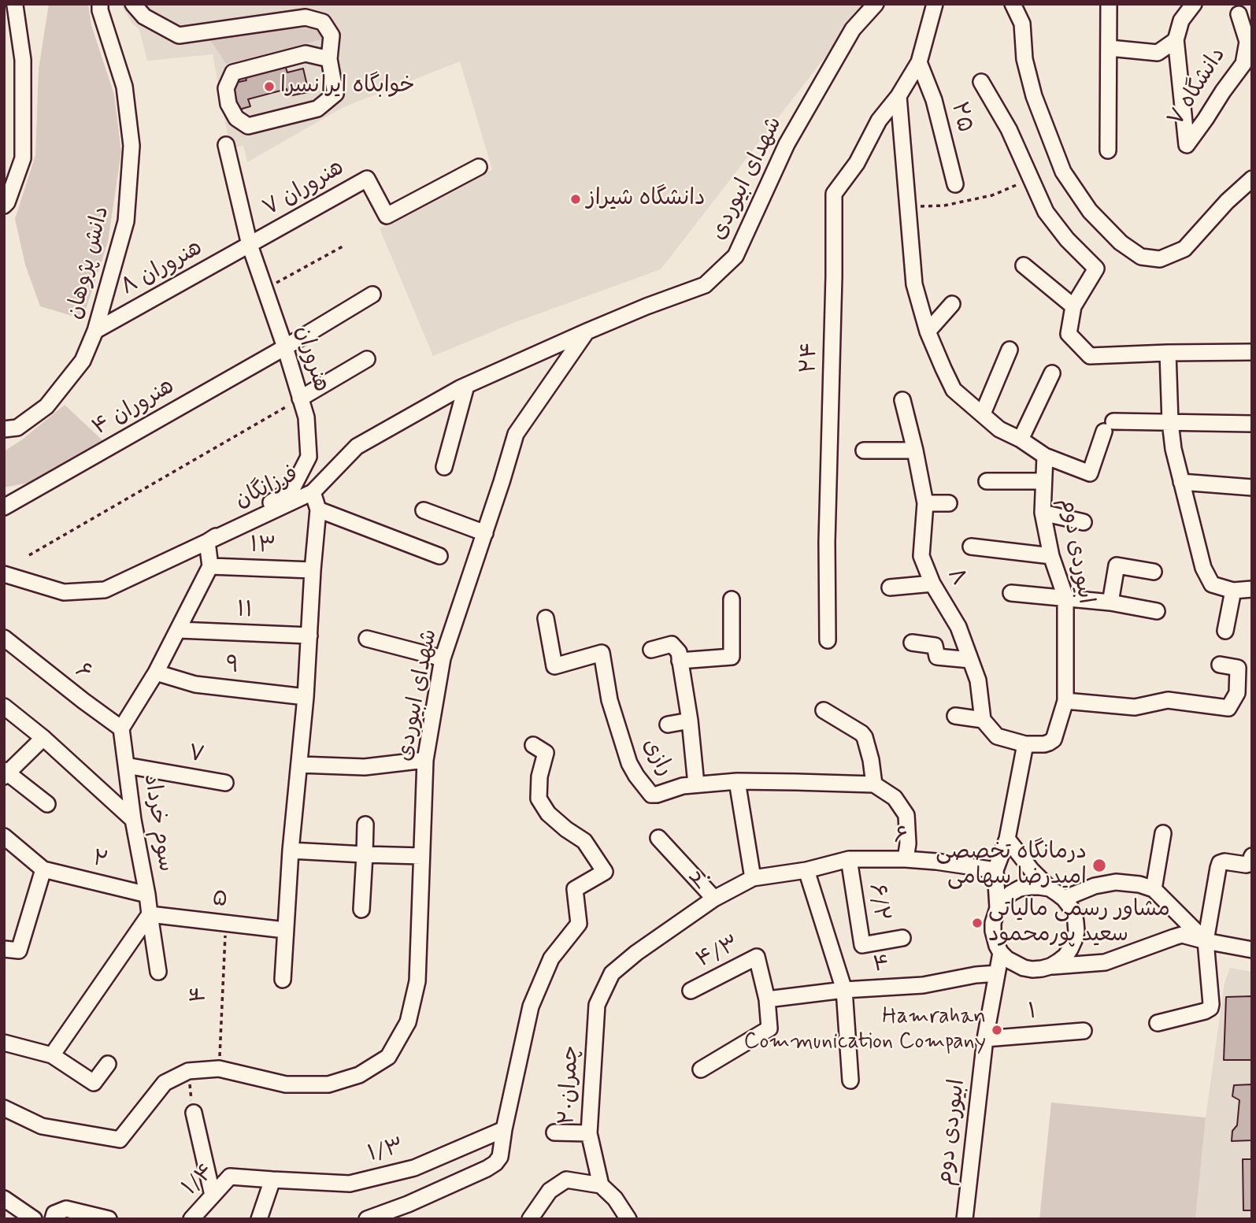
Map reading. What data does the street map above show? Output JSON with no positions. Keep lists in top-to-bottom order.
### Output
{
  "streets": {
    "street": [
      "۷ دانشگاه",
      "۲۵",
      "شهدای ابیوردی",
      "هنروران ۷",
      "دانش پژوهان",
      "هنروران ۸",
      "۲۴",
      "هنروران",
      "هنروران ۴",
      "فرزانگان",
      "۱۳",
      "ابیوردی دوم",
      "۸",
      "۱۱",
      "۹",
      "۶",
      "۷",
      "رازی",
      "سوم خرداد",
      "۲",
      "۲۰",
      "۵",
      "۶/۲",
      "۴/۳",
      "۴",
      "۱",
      "چمران۲۰",
      "۱/۳",
      "۱/۴"
    ]
  },
  "crossings": [
    ["شهدای ابیوردی", "فرزانگان"],
    ["شهدای ابیوردی", "۴"],
    ["هنروران ۷", "هنروران ۸"],
    ["هنروران ۷", "هنروران"],
    ["دانش پژوهان", "هنروران ۸"],
    ["هنروران ۸", "هنروران"],
    ["هنروران", "هنروران ۴"],
    ["هنروران", "فرزانگان"],
    ["ابیوردی دوم", "۴"],
    ["ابیوردی دوم", "۱"],
    ["۶", "سوم خرداد"],
    ["۶", "۲۰"],
    ["۶", "۶/۲"],
    ["۷", "سوم خرداد"],
    ["سوم خرداد", "۲"],
    ["سوم خرداد", "۵"],
    ["۲۰", "چمران۲۰"],
    ["۵", "۴"],
    ["۴/۳", "۴"],
    ["۱/۳", "۱/۴"]
  ],
  "places": [
    "خوابگاه ایرانسرا",
    "دانشگاه شیراز",
    "درمانگاه تخصصی امیدرضا سهامی",
    "مشاور رسمی مالیاتی سعید پورمحمود",
    "Hamrahan Communication Company"
  ]
}
